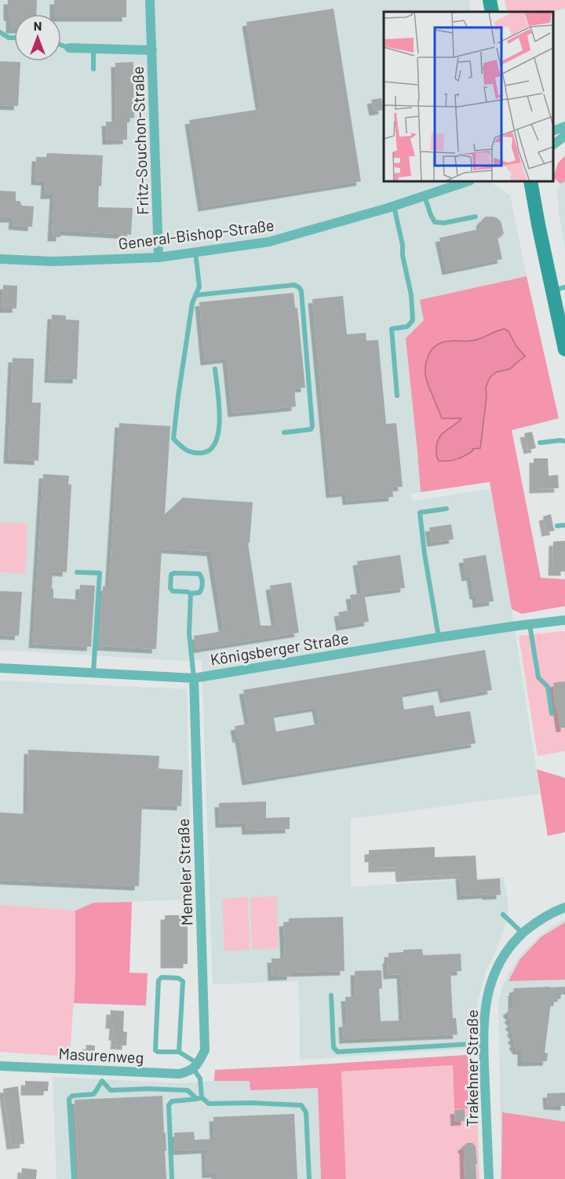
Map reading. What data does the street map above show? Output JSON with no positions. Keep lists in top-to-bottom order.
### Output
{
  "streets": {
    "street": [
      "Fritz-Souchon-Straße",
      "General-Bishop-Straße",
      "Königsberger Straße",
      "Memeler Straße",
      "Masurenweg",
      "Trakehner Straße"
    ]
  },
  "crossings": [
    ["Fritz-Souchon-Straße", "General-Bishop-Straße"],
    ["Königsberger Straße", "Memeler Straße"],
    ["Memeler Straße", "Masurenweg"]
  ],
  "north": "top"
}
